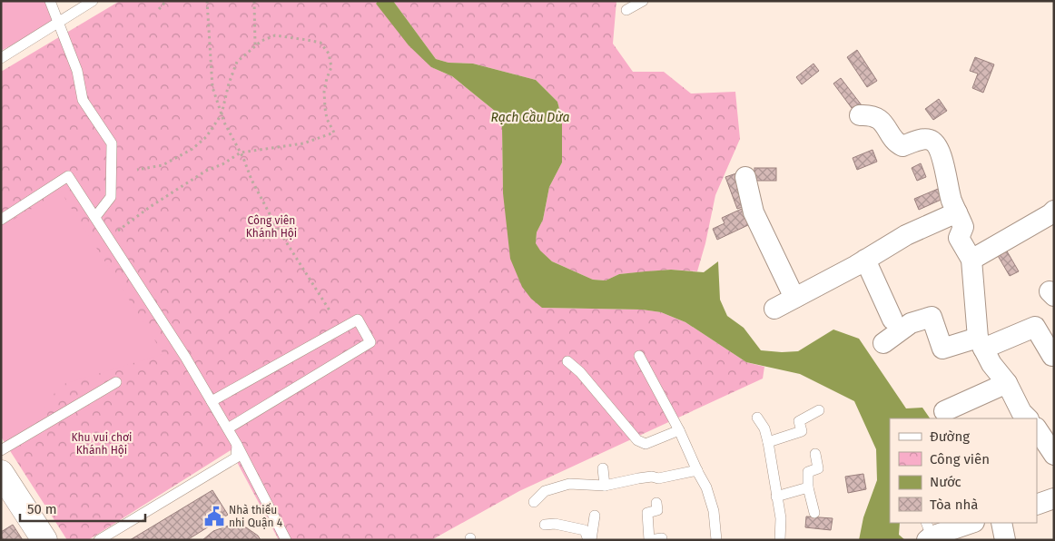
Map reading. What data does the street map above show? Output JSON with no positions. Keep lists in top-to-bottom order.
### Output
{
  "water": ["Rạch Cầu Dừa"],
  "parks": ["Công viên Khánh Hội", "Khu vui chơi Khánh Hội"],
  "places": {
    "public building": ["Nhà thiếu nhi Quận 4"]
  },
  "legend": [
    "Đường",
    "Công viên",
    "Nước",
    "Tòa nhà"
  ],
  "scale_bar": "50 m"
}
